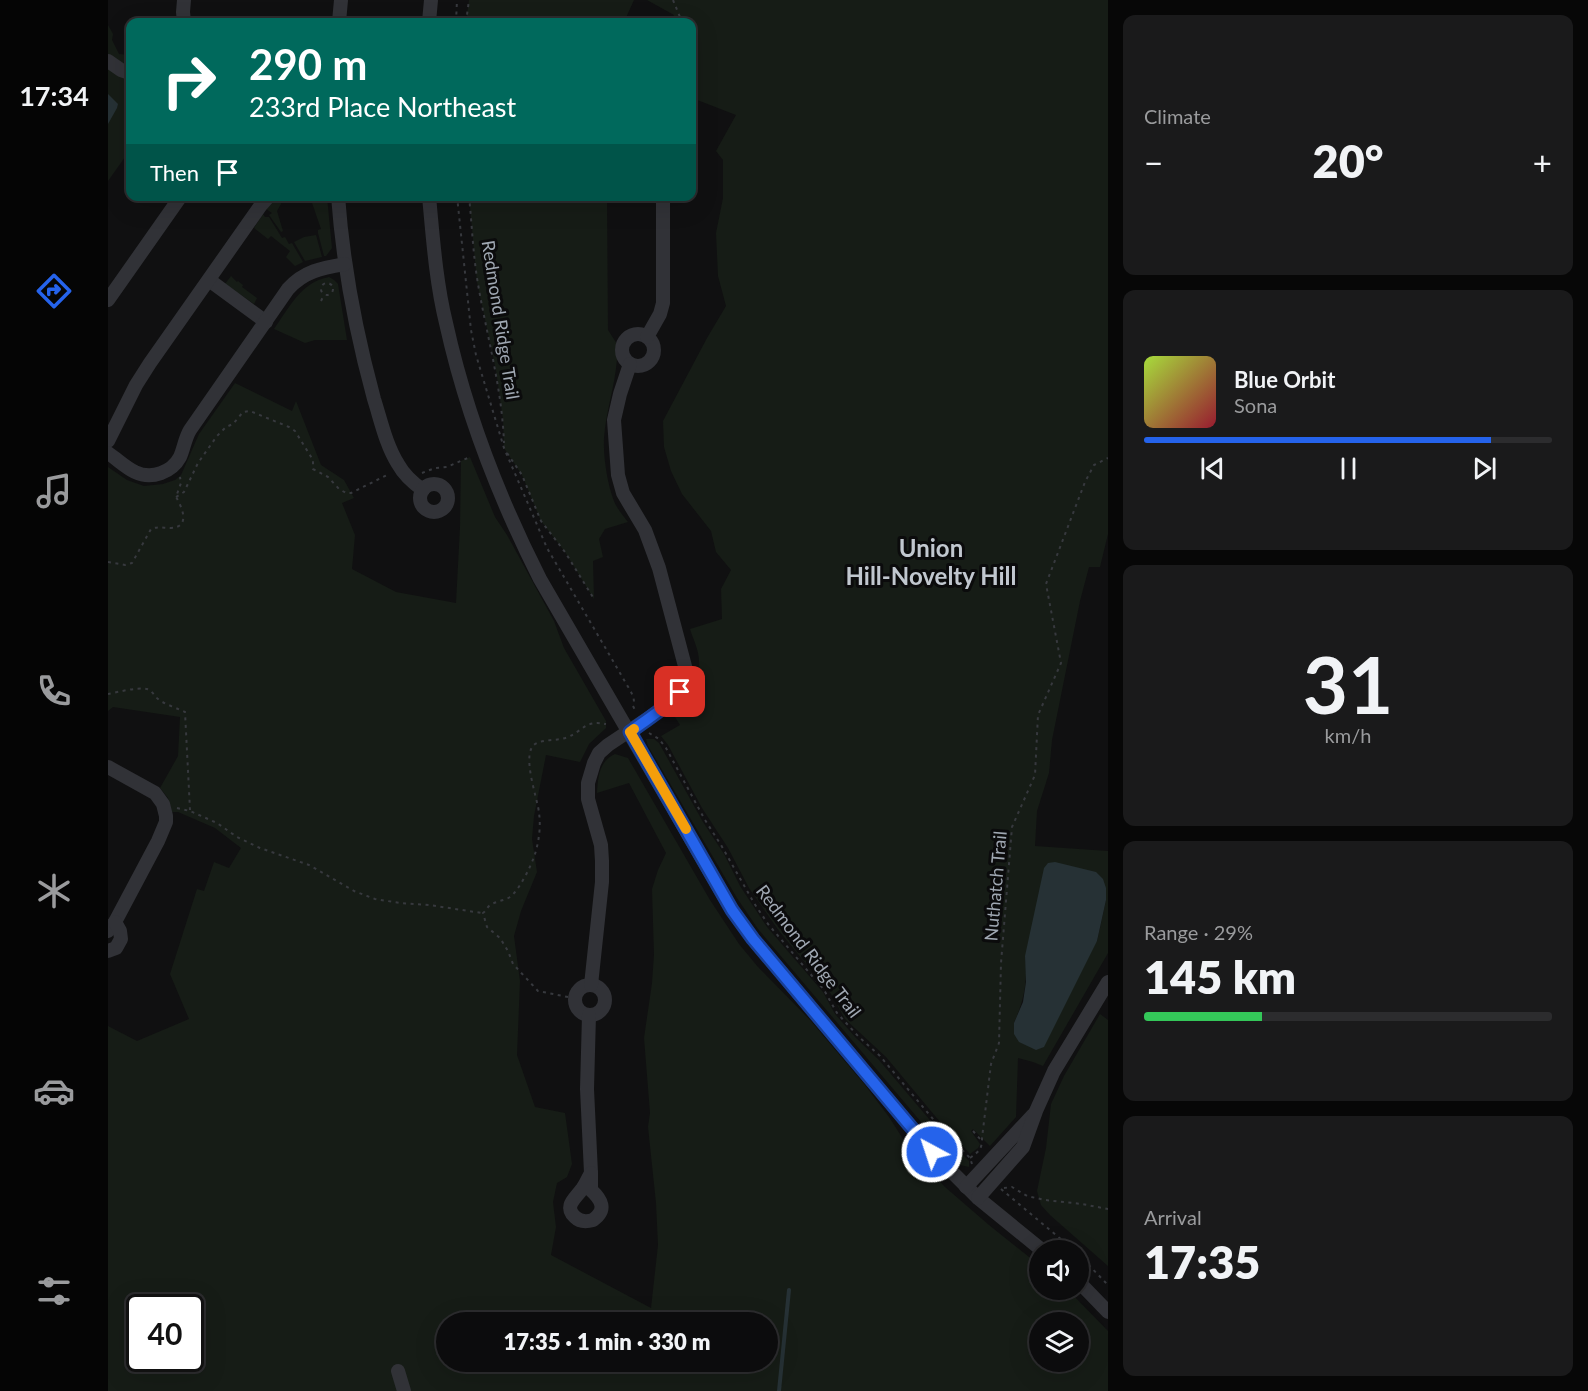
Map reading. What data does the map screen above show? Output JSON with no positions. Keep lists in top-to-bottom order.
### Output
{
  "streets": {
    "path": ["Redmond Ridge Trail", "Nuthatch Trail"]
  },
  "crossings": [
    ["Redmond Ridge Trail", "Nuthatch Trail"]
  ],
  "districts": ["Union Hill-Novelty Hill"],
  "page": {
    "tabs": "17:34",
    "tile": [
      "Climate",
      ["31", "km/h"],
      ["Range · 29%", "145 km"],
      ["Arrival", "17:35"]
    ],
    "turn": ["290 m", "233rd Place Northeast"],
    "heat": ["−", "20°", "+"],
    "then": "Then",
    "song": ["Blue Orbit", "Sona"],
    "limit": "40",
    "trip": "17:35 · 1 min · 330 m"
  }
}
